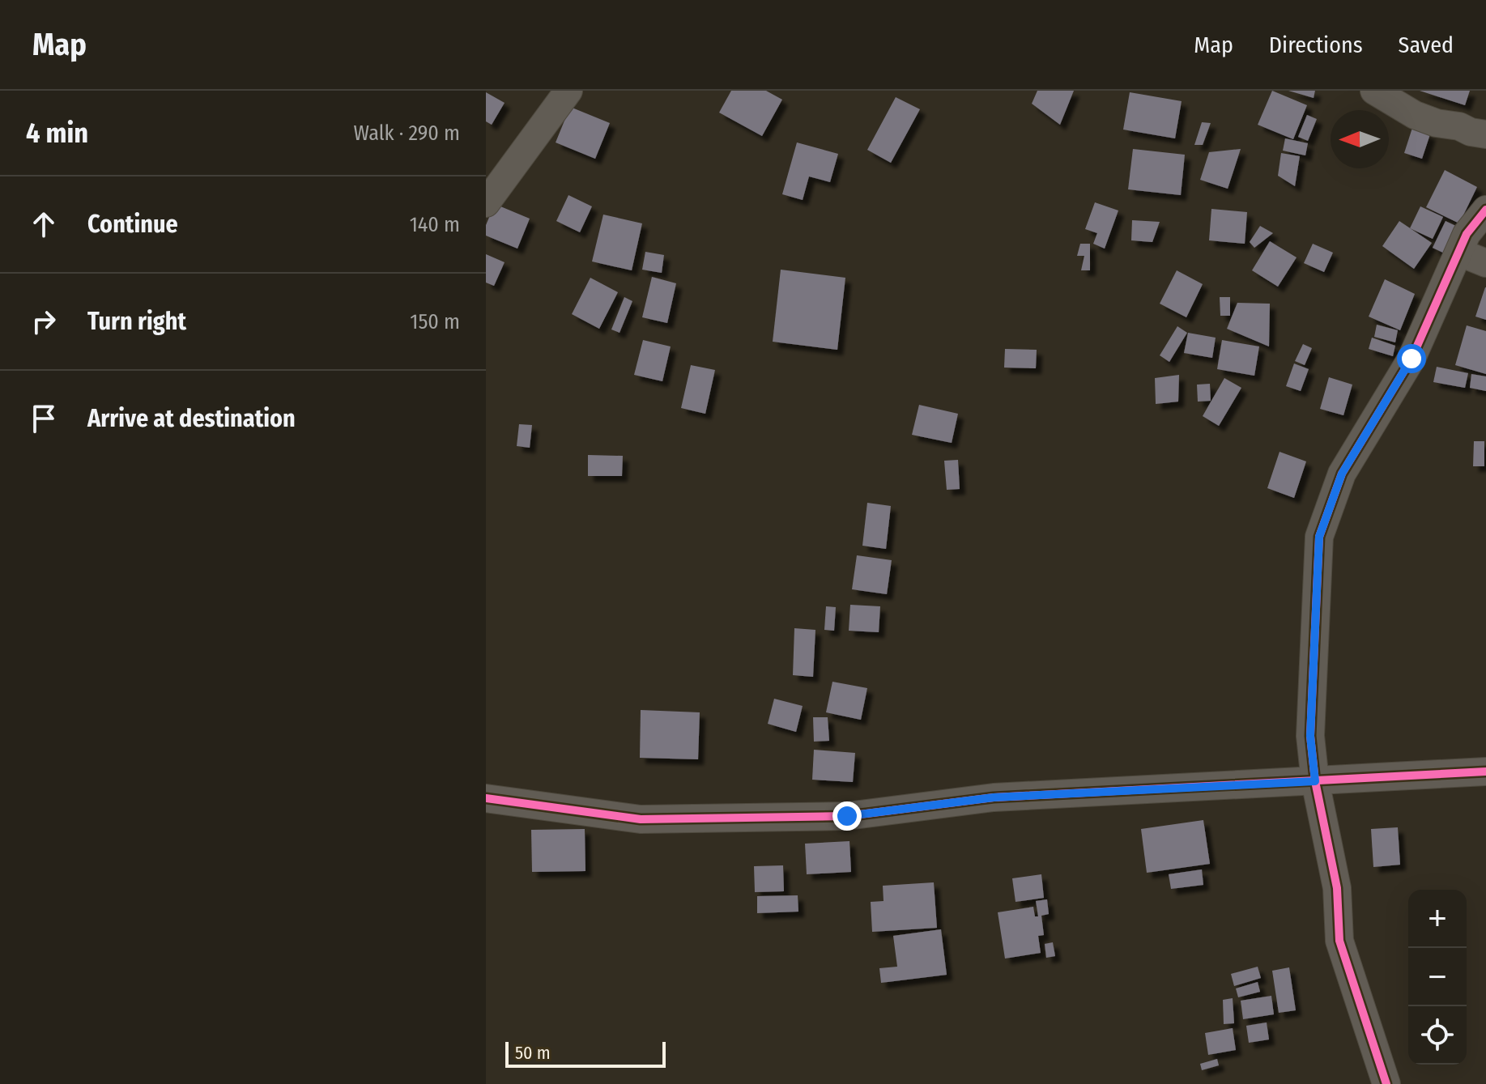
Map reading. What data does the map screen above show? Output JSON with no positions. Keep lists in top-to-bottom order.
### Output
{
  "scale_bar": "50 m",
  "north": "left",
  "page": {
    "header": "Map",
    "nav": ["Map", "Directions", "Saved"],
    "heading": ["4 min", "Walk · 290 m"],
    "list": [
      ["Continue", "140 m"],
      ["Turn right", "150 m"],
      "Arrive at destination"
    ],
    "map_buttons": ["+", "−"],
    "scale": "50 m"
  }
}
